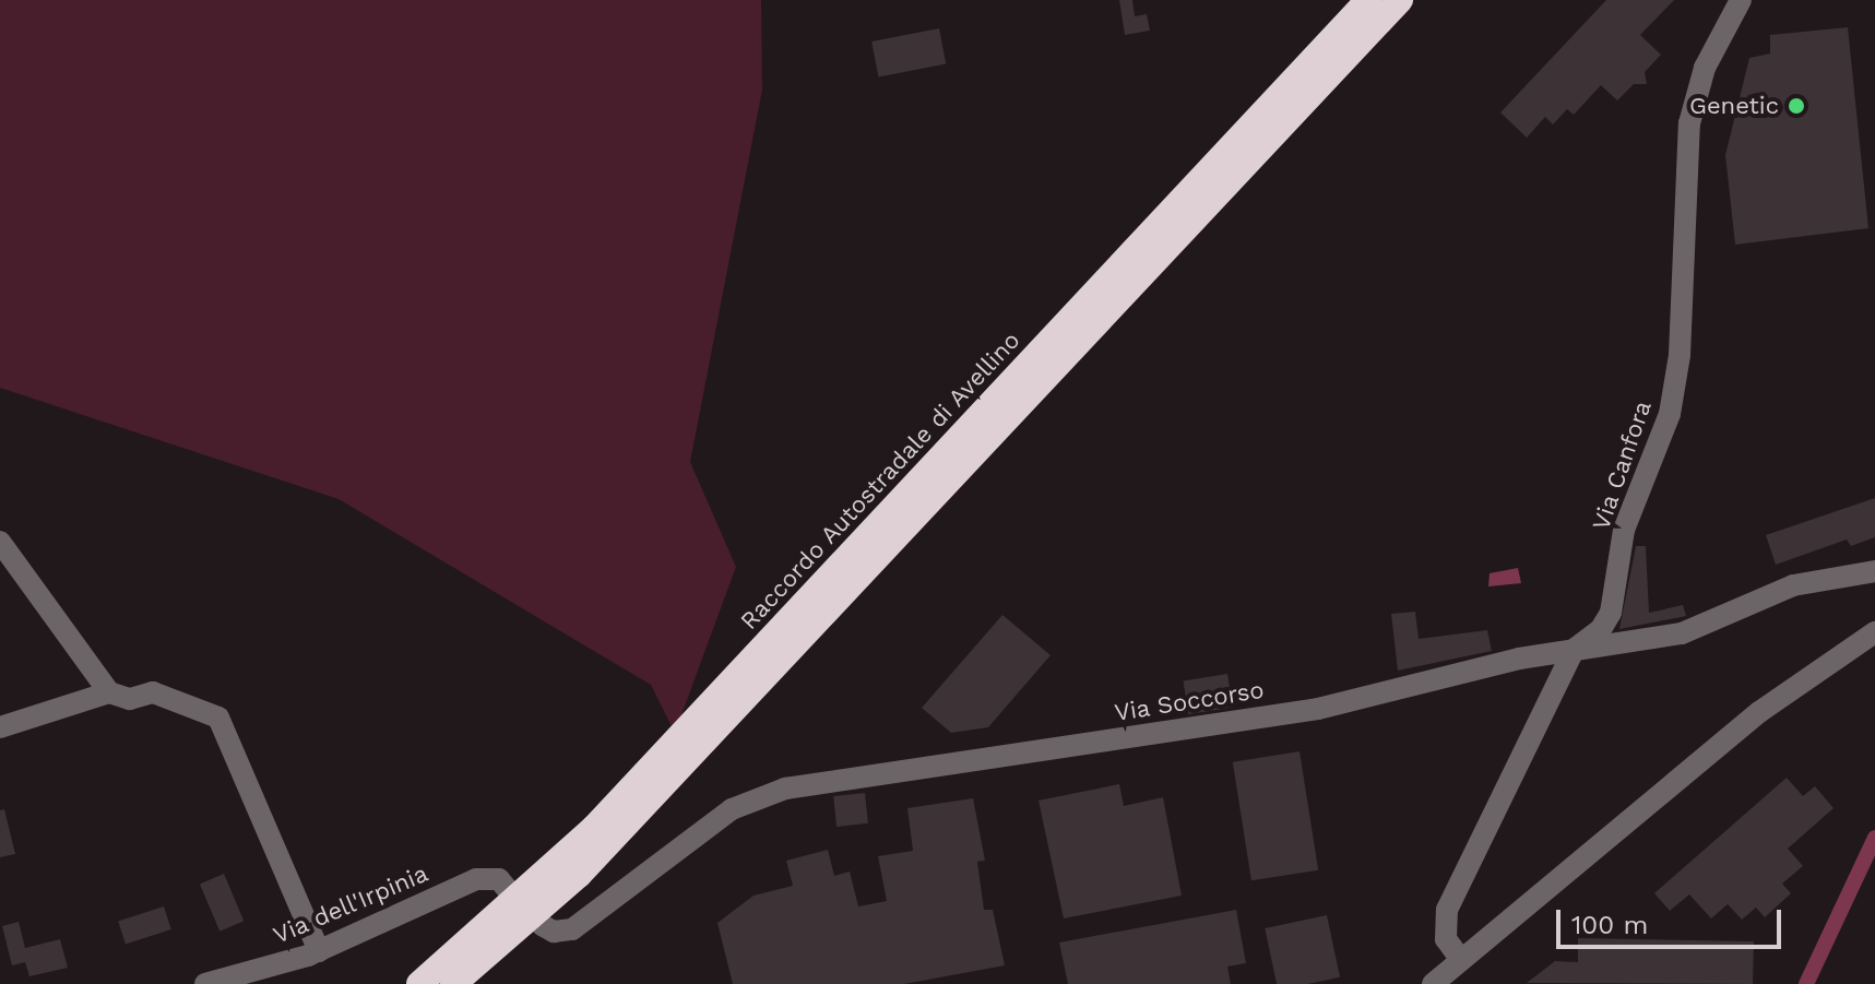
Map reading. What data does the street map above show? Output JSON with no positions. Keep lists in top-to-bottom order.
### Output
{
  "streets": {
    "highway": ["Raccordo Autostradale di Avellino"],
    "street": ["Via Canfora", "Via Soccorso", "Via dell'Irpinia"]
  },
  "crossings": [
    ["Via Canfora", "Via Soccorso"]
  ],
  "places": ["Genetic"],
  "scale_bar": "100 m"
}
